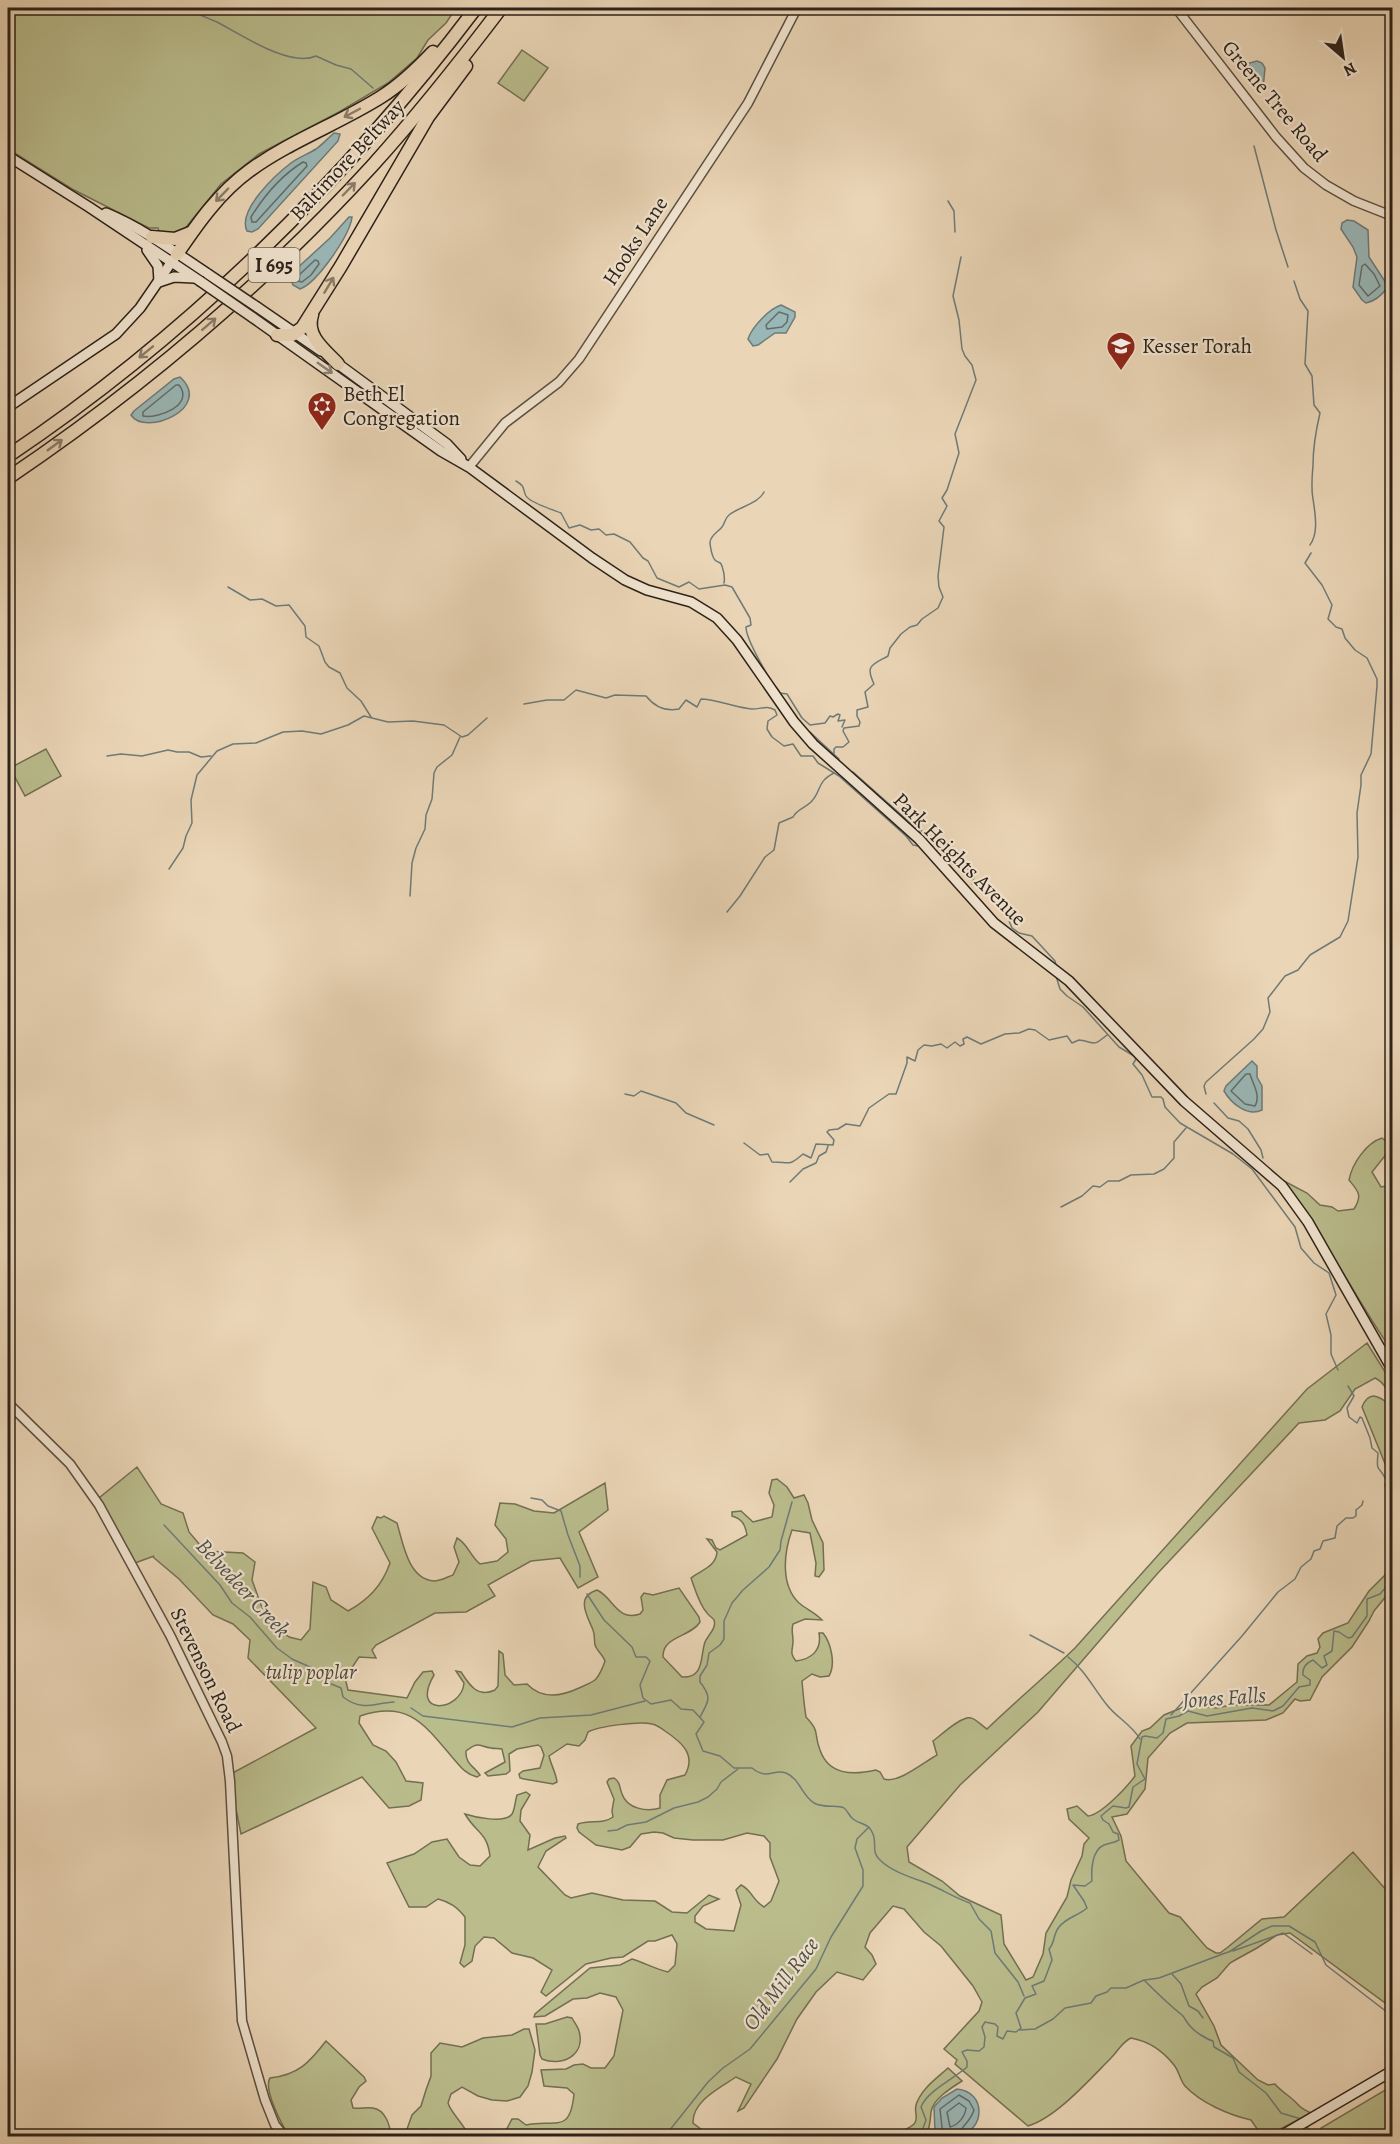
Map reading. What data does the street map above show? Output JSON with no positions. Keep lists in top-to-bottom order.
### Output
{
  "streets": {
    "highway": ["Baltimore Beltway", "I 695"],
    "main road": ["Park Heights Avenue"],
    "street": ["Greene Tree Road", "Hooks Lane", "Stevenson Road"]
  },
  "crossings": [
    ["Hooks Lane", "Park Heights Avenue"]
  ],
  "water": ["Belvedeer Creek", "Jones Falls", "Old Mill Race"],
  "parks": ["tulip poplar"],
  "places": {
    "school or university": ["Kesser Torah"],
    "synagogue": ["Beth El Congregation"]
  },
  "north": "bottom right"
}
